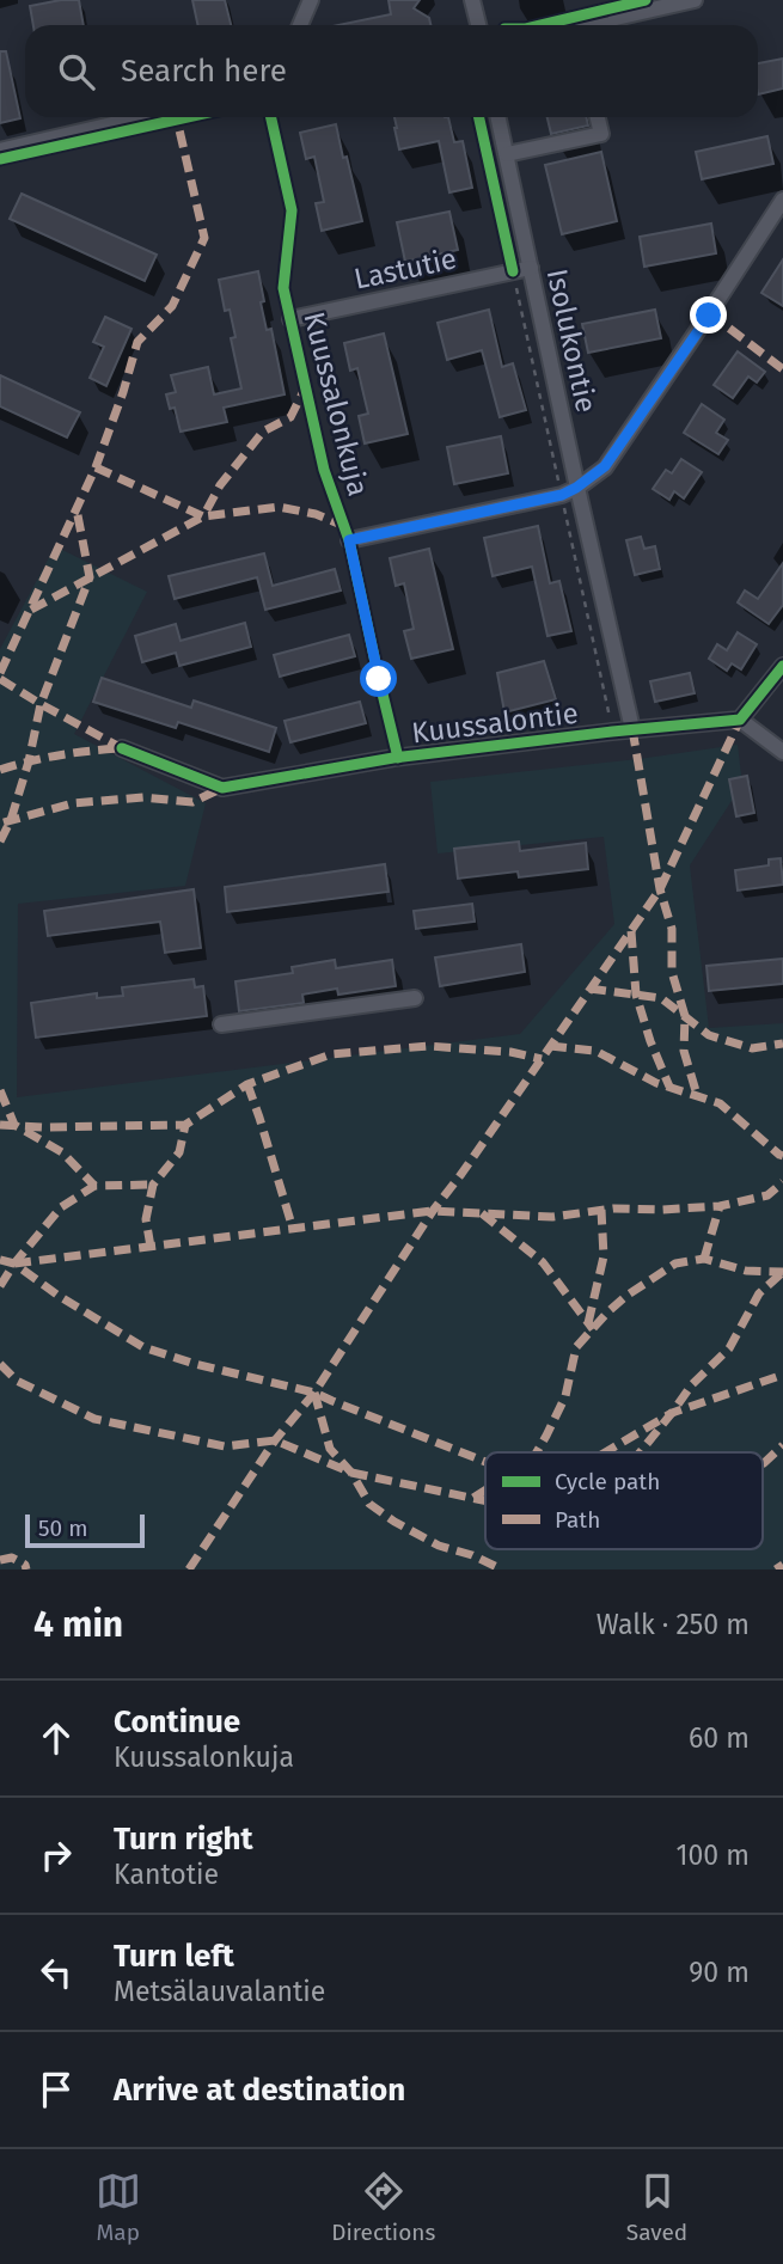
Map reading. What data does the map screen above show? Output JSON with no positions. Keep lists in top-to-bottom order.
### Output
{
  "streets": {
    "street": ["Lastutie", "Isolukontie", "Kuussalontie"],
    "cycle path": ["Kuussalonkuja"]
  },
  "crossings": [
    ["Lastutie", "Isolukontie"],
    ["Isolukontie", "Kuussalontie"]
  ],
  "legend": ["Cycle path", "Path"],
  "scale_bar": "50 m",
  "page": {
    "search": "Search here",
    "scale": "50 m",
    "heading": ["4 min", "Walk · 250 m"],
    "list": [
      ["Continue", "Kuussalonkuja", "60 m"],
      ["Turn right", "Kantotie", "100 m"],
      ["Turn left", "Metsälauvalantie", "90 m"],
      "Arrive at destination"
    ],
    "nav": ["Map", "Directions", "Saved"]
  }
}
